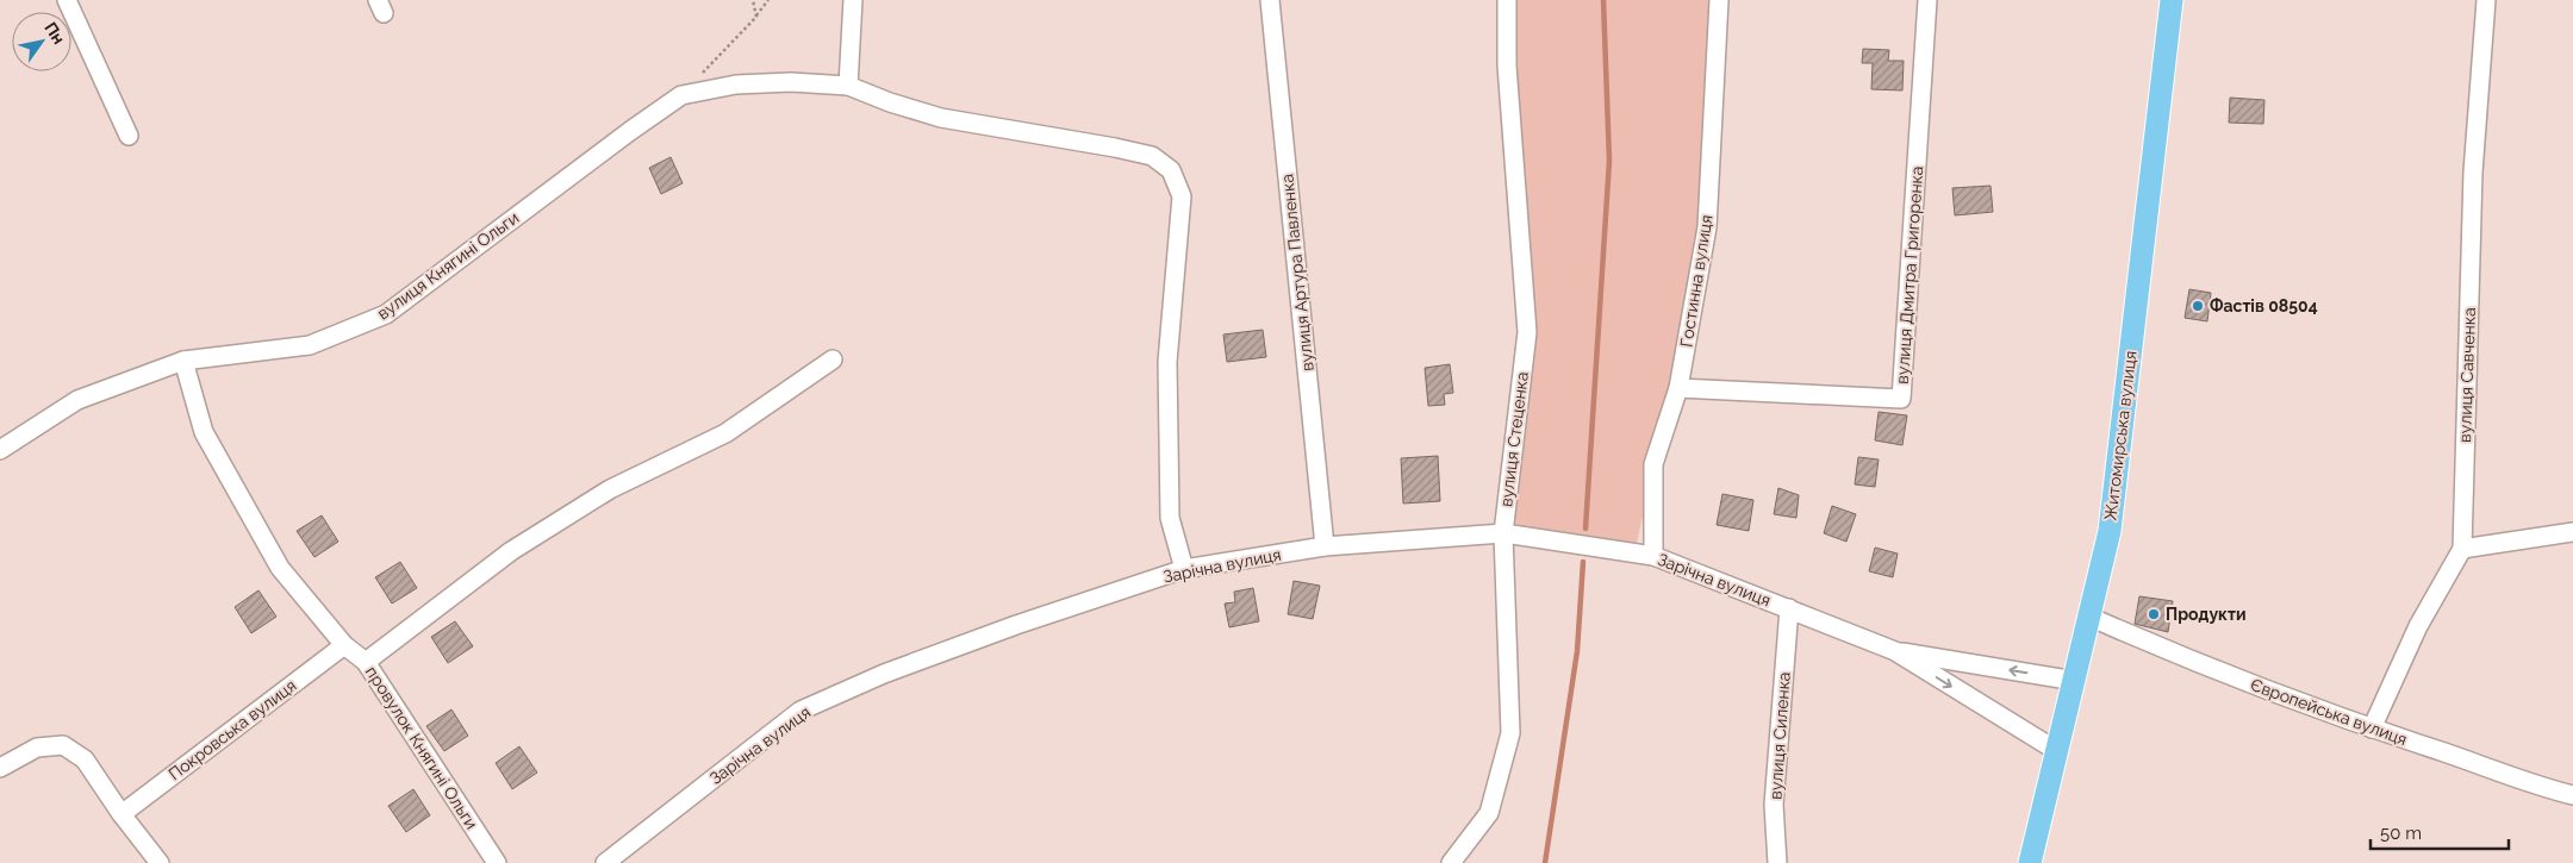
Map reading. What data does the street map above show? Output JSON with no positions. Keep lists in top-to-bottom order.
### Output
{
  "streets": {
    "main road": ["Житомирська вулиця"],
    "street": [
      "вулиця Княгині Ольги",
      "вулиця Артура Павленка",
      "вулиця Дмитра Григоренка",
      "Гостинна вулиця",
      "вулиця Савченка",
      "вулиця Стеценка",
      "Зарічна вулиця",
      "Європейська вулиця",
      "Покровська вулиця",
      "вулиця Силенка",
      "провулок Княгині Ольги"
    ]
  },
  "crossings": [
    ["вулиця Княгині Ольги", "Зарічна вулиця"],
    ["вулиця Княгині Ольги", "провулок Княгині Ольги"],
    ["вулиця Артура Павленка", "Зарічна вулиця"],
    ["вулиця Дмитра Григоренка", "Гостинна вулиця"],
    ["Гостинна вулиця", "Зарічна вулиця"],
    ["вулиця Савченка", "Європейська вулиця"],
    ["Житомирська вулиця", "Зарічна вулиця"],
    ["Житомирська вулиця", "Європейська вулиця"],
    ["вулиця Стеценка", "Зарічна вулиця"],
    ["Зарічна вулиця", "вулиця Силенка"],
    ["Покровська вулиця", "провулок Княгині Ольги"]
  ],
  "places": ["Фастів 08504", "Продукти"],
  "scale_bar": "50 m",
  "north": "top right"
}
